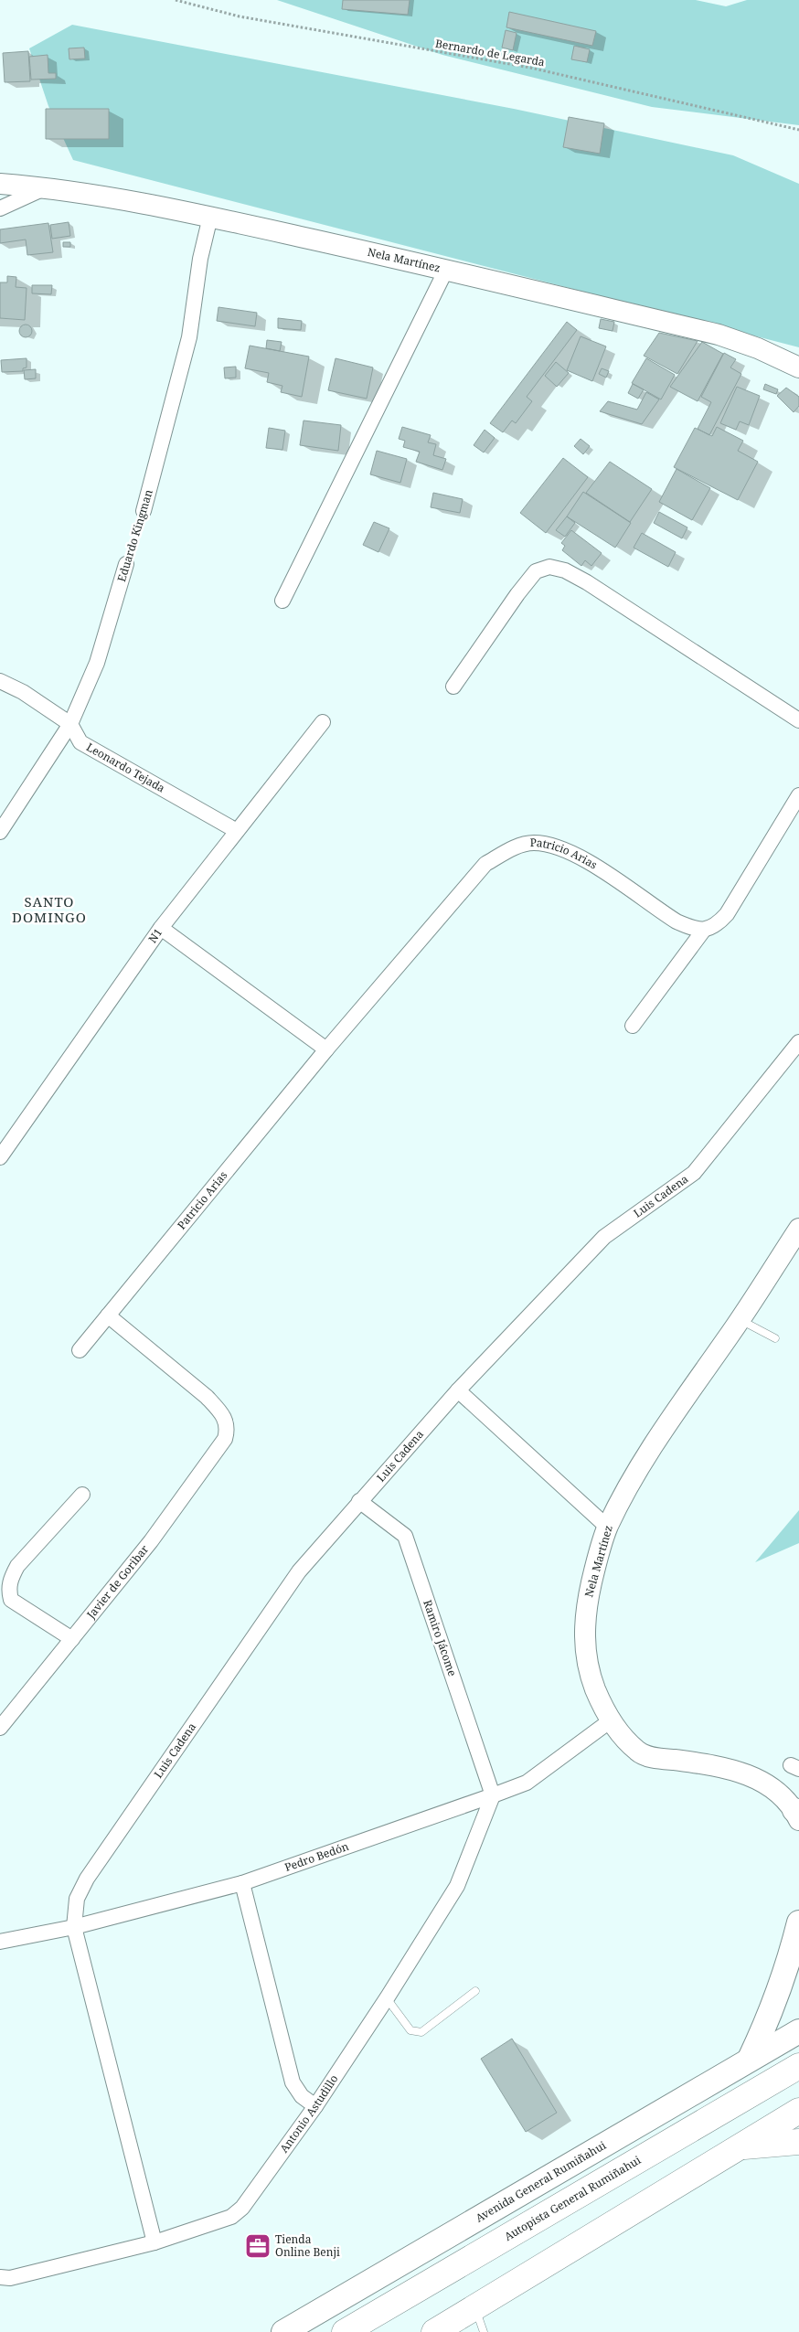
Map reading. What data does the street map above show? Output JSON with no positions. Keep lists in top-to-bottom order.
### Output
{
  "streets": {
    "highway": ["Autopista General Rumiñahui"],
    "main road": ["Nela Martínez", "Avenida General Rumiñahui"],
    "street": [
      "Eduardo Kingman",
      "Leonardo Tejada",
      "Patricio Arias",
      "N1",
      "Luis Cadena",
      "Javier de Goribar",
      "Ramiro Jácome",
      "Pedro Bedón",
      "Antonio Astudillo"
    ],
    "path": ["Bernardo de Legarda"]
  },
  "crossings": [
    ["Nela Martínez", "Eduardo Kingman"],
    ["Nela Martínez", "Pedro Bedón"],
    ["Eduardo Kingman", "Leonardo Tejada"],
    ["Leonardo Tejada", "N1"],
    ["Patricio Arias", "Javier de Goribar"],
    ["Luis Cadena", "Ramiro Jácome"],
    ["Luis Cadena", "Pedro Bedón"],
    ["Ramiro Jácome", "Pedro Bedón"],
    ["Ramiro Jácome", "Antonio Astudillo"],
    ["Pedro Bedón", "Antonio Astudillo"]
  ],
  "districts": ["SANTO DOMINGO"],
  "places": {
    "office": ["Tienda Online Benji"]
  }
}
